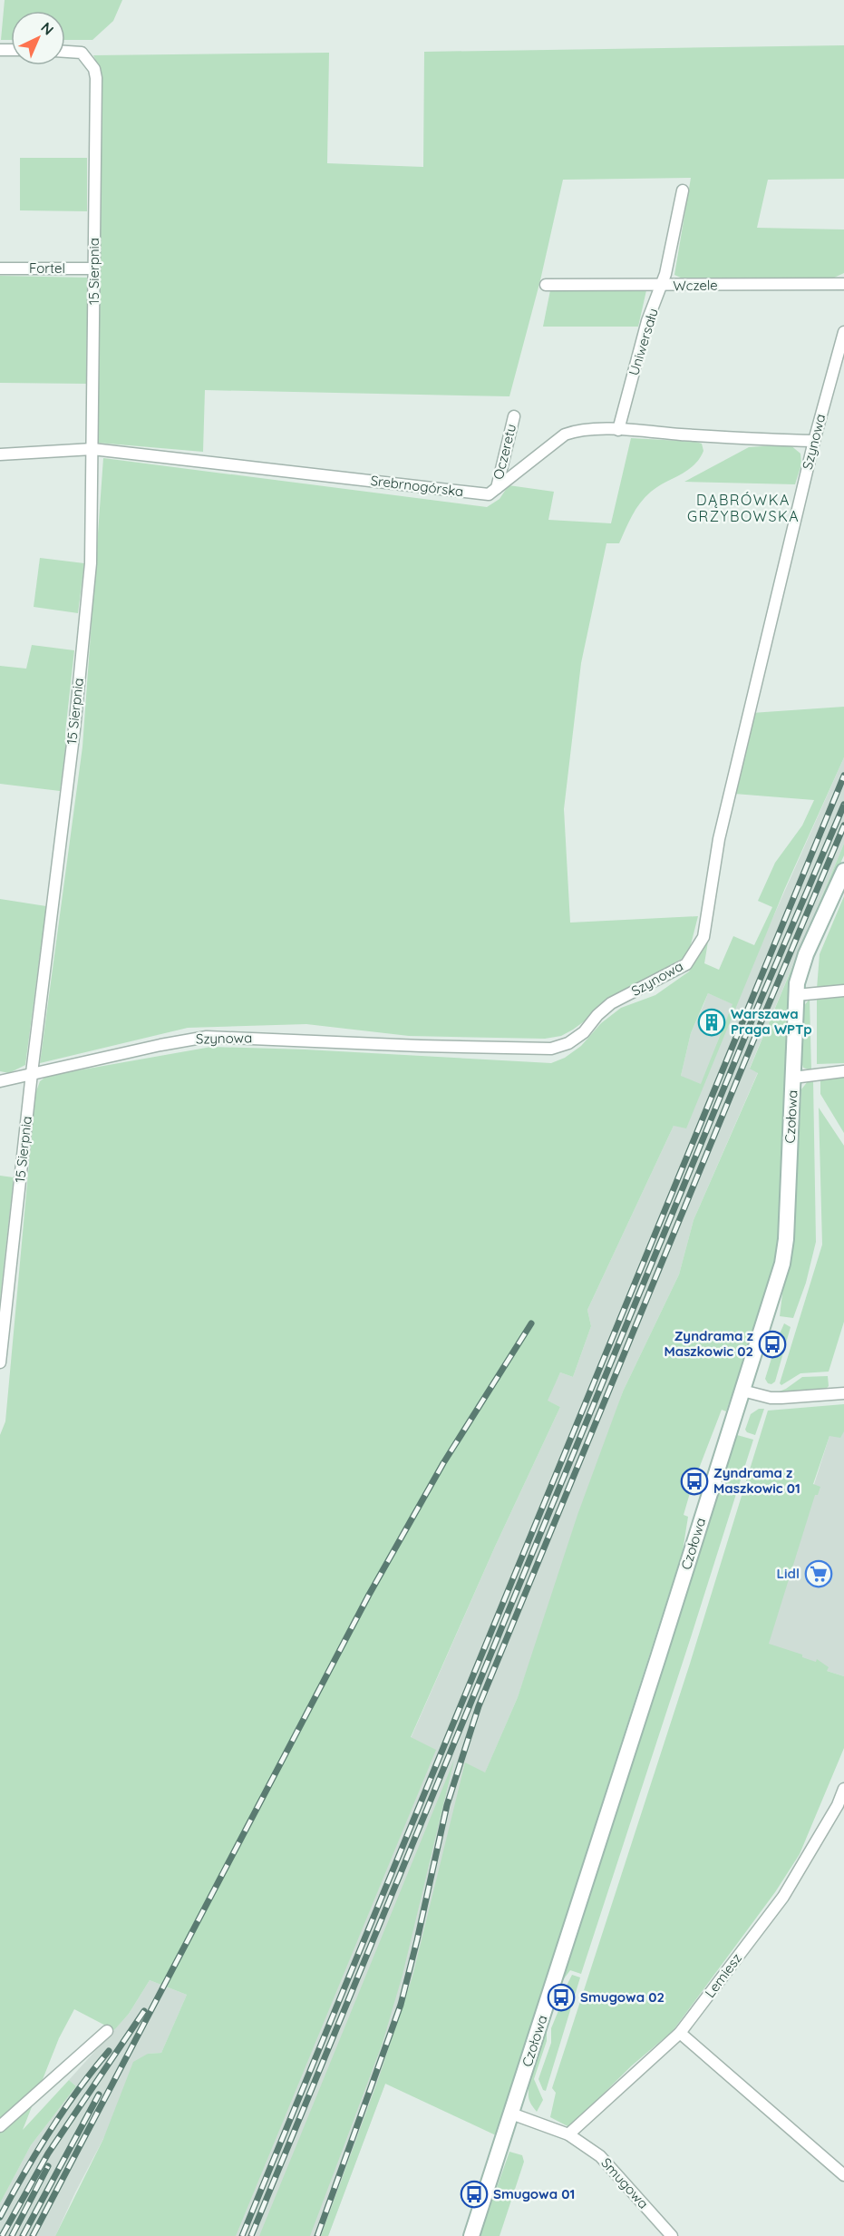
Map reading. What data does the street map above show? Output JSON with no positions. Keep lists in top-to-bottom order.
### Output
{
  "streets": {
    "street": [
      "Fortel",
      "15 Sierpnia",
      "Wczele",
      "Uniwersału",
      "Szynowa",
      "Oczeretu",
      "Srebrnogórska",
      "Czołowa",
      "Lemiesz",
      "Smugowa"
    ]
  },
  "crossings": [
    ["Fortel", "15 Sierpnia"],
    ["15 Sierpnia", "Szynowa"],
    ["15 Sierpnia", "Srebrnogórska"],
    ["Wczele", "Uniwersału"],
    ["Uniwersału", "Srebrnogórska"],
    ["Szynowa", "Srebrnogórska"],
    ["Oczeretu", "Srebrnogórska"],
    ["Czołowa", "Smugowa"],
    ["Lemiesz", "Smugowa"]
  ],
  "districts": ["DĄBRÓWKA GRZYBOWSKA"],
  "places": {
    "building": ["Warszawa Praga WPTp"],
    "bus stop": [
      "Zyndrama z Maszkowic 02",
      "Zyndrama z Maszkowic 01",
      "Smugowa 02",
      "Smugowa 01"
    ],
    "supermarket": ["Lidl"]
  },
  "north": "top right"
}
